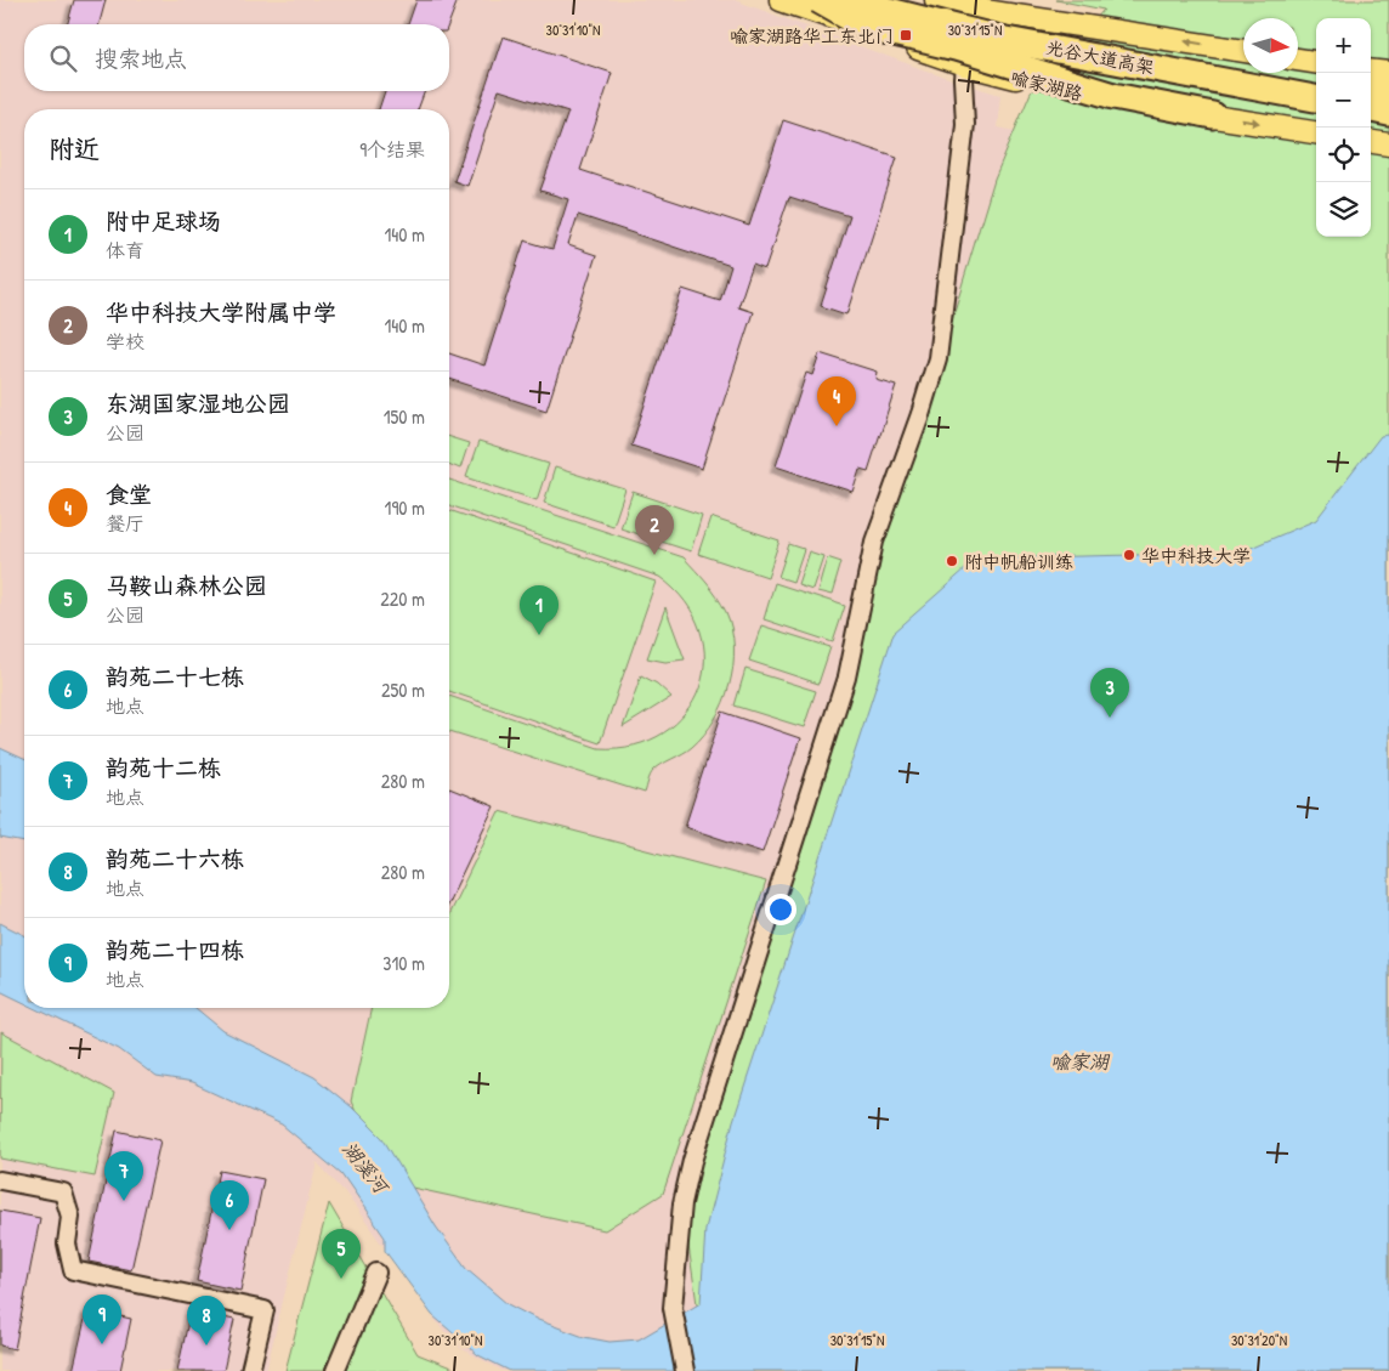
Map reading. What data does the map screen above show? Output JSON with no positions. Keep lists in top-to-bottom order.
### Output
{
  "streets": {
    "highway": ["光谷大道高架"],
    "main road": ["喻家湖路"]
  },
  "water": ["喻家湖", "湖溪河"],
  "places": {
    "transit": ["喻家湖路华工东北门"],
    "other": ["华中科技大学", "附中帆船训练"]
  },
  "north": "right",
  "page": {
    "map_buttons": ["+", "−"],
    "search": "搜索地点",
    "heading": ["附近", "9个结果"],
    "list": [
      {
        "mark": "1",
        "name": "附中足球场",
        "note": "体育",
        "value": "140 m"
      },
      {
        "mark": "2",
        "name": "华中科技大学附属中学",
        "note": "学校",
        "value": "140 m"
      },
      {
        "mark": "3",
        "name": "东湖国家湿地公园",
        "note": "公园",
        "value": "150 m"
      },
      {
        "mark": "4",
        "name": "食堂",
        "note": "餐厅",
        "value": "190 m"
      },
      {
        "mark": "5",
        "name": "马鞍山森林公园",
        "note": "公园",
        "value": "220 m"
      },
      {
        "mark": "6",
        "name": "韵苑二十七栋",
        "note": "地点",
        "value": "250 m"
      },
      {
        "mark": "7",
        "name": "韵苑十二栋",
        "note": "地点",
        "value": "280 m"
      },
      {
        "mark": "8",
        "name": "韵苑二十六栋",
        "note": "地点",
        "value": "280 m"
      },
      {
        "mark": "9",
        "name": "韵苑二十四栋",
        "note": "地点",
        "value": "310 m"
      }
    ],
    "pins": [
      "4",
      "2",
      "1",
      "3",
      "7",
      "6",
      "5",
      "9",
      "8"
    ]
  },
  "coordinates": ["30°31'10\"N", "30°31'15\"N", "30°31'20\"N"]
}
